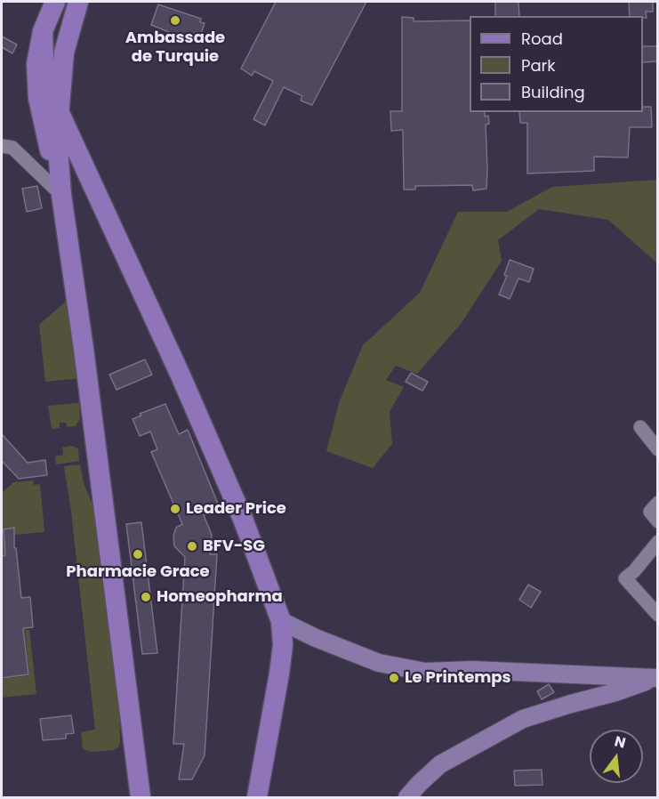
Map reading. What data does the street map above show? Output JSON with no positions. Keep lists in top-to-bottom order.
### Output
{
  "places": [
    "Ambassade de Turquie",
    "Leader Price",
    "BFV-SG",
    "Pharmacie Grace",
    "Homeopharma",
    "Le Printemps"
  ],
  "legend": ["Road", "Park", "Building"],
  "north": "top"
}
